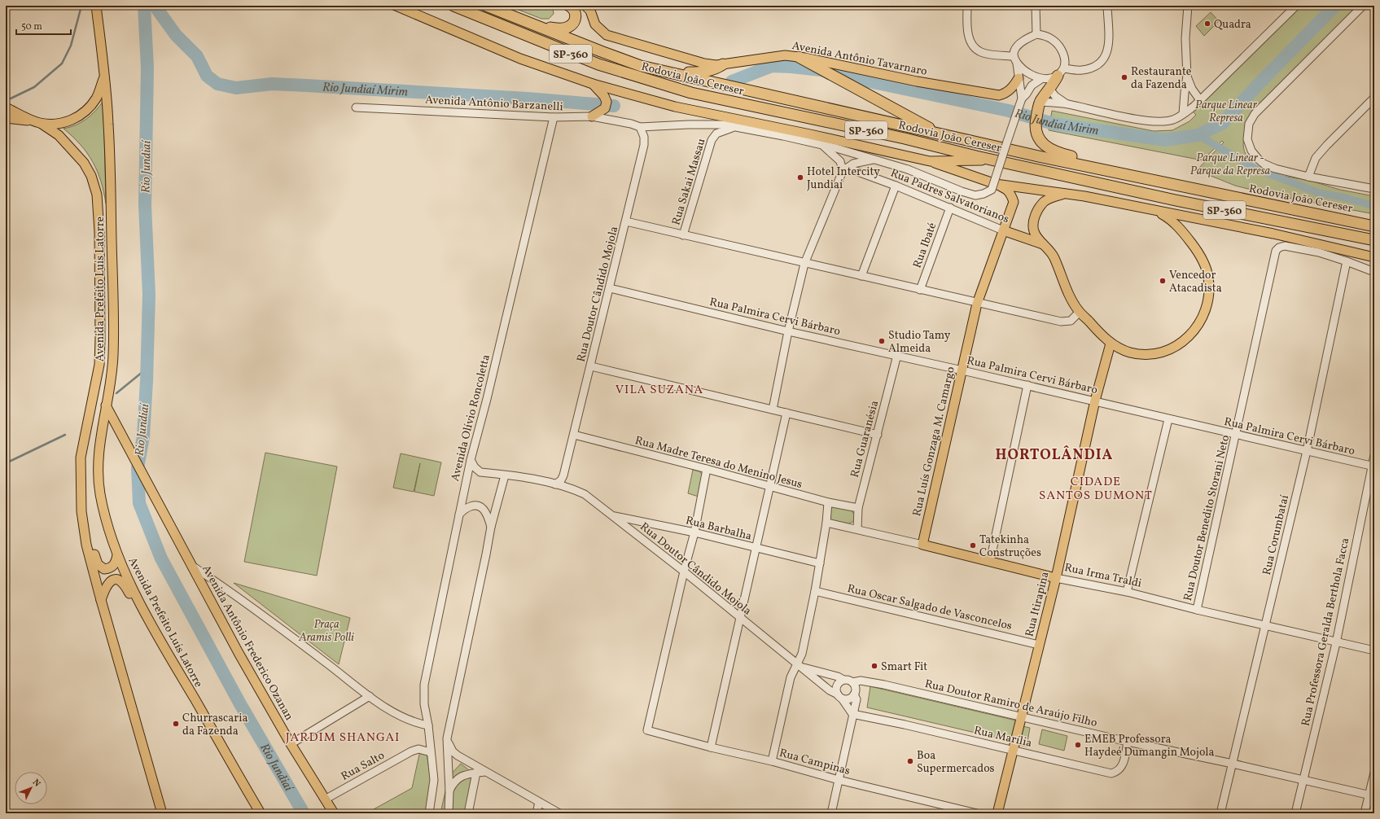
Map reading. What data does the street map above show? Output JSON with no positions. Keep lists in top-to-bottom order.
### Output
{
  "streets": {
    "highway": ["SP-360", "Rodovia João Cereser"],
    "main road": [
      "Avenida Antônio Tavarnaro",
      "Rua Padres Salvatorianos",
      "Avenida Prefeito Luís Latorre",
      "Rua Luís Gonzaga M. Camargo",
      "Rua Irma Traldi",
      "Rua Itirapina",
      "Avenida Antônio Frederico Ozanan"
    ],
    "street": [
      "Avenida Antônio Barzanelli",
      "Rua Sakai Massau",
      "Rua Ibaté",
      "Rua Doutor Cândido Mojola",
      "Rua Palmira Cervi Bárbaro",
      "Avenida Olívio Roncoletta",
      "Rua Guaranésia",
      "Rua Madre Teresa do Menino Jesus",
      "Rua Doutor Benedito Storani Neto",
      "Rua Barbalha",
      "Rua Corumbataí",
      "Rua Oscar Salgado de Vasconcelos",
      "Rua Professora Geralda Berthola Facca",
      "Rua Doutor Ramiro de Araújo Filho",
      "Rua Marília",
      "Rua Campinas",
      "Rua Salto"
    ]
  },
  "crossings": [
    ["Avenida Antônio Barzanelli", "Rua Doutor Cândido Mojola"],
    ["Avenida Antônio Barzanelli", "Avenida Olívio Roncoletta"],
    ["Rua Padres Salvatorianos", "Rua Ibaté"],
    ["Rua Padres Salvatorianos", "Rua Luís Gonzaga M. Camargo"],
    ["Avenida Prefeito Luís Latorre", "Avenida Antônio Frederico Ozanan"],
    ["Rua Doutor Cândido Mojola", "Rua Palmira Cervi Bárbaro"],
    ["Rua Doutor Cândido Mojola", "Rua Madre Teresa do Menino Jesus"],
    ["Rua Doutor Cândido Mojola", "Rua Barbalha"],
    ["Rua Doutor Cândido Mojola", "Rua Doutor Ramiro de Araújo Filho"],
    ["Rua Doutor Cândido Mojola", "Rua Marília"],
    ["Rua Doutor Cândido Mojola", "Rua Campinas"],
    ["Rua Palmira Cervi Bárbaro", "Rua Guaranésia"],
    ["Rua Palmira Cervi Bárbaro", "Rua Luís Gonzaga M. Camargo"],
    ["Rua Palmira Cervi Bárbaro", "Rua Doutor Benedito Storani Neto"],
    ["Rua Palmira Cervi Bárbaro", "Rua Corumbataí"],
    ["Rua Palmira Cervi Bárbaro", "Rua Itirapina"],
    ["Rua Palmira Cervi Bárbaro", "Rua Professora Geralda Berthola Facca"],
    ["Avenida Olívio Roncoletta", "Rua Salto"],
    ["Rua Guaranésia", "Rua Madre Teresa do Menino Jesus"],
    ["Rua Guaranésia", "Rua Irma Traldi"],
    ["Rua Luís Gonzaga M. Camargo", "Rua Irma Traldi"],
    ["Rua Doutor Benedito Storani Neto", "Rua Corumbataí"],
    ["Rua Doutor Benedito Storani Neto", "Rua Irma Traldi"],
    ["Rua Corumbataí", "Rua Irma Traldi"],
    ["Rua Corumbataí", "Rua Doutor Ramiro de Araújo Filho"],
    ["Rua Irma Traldi", "Rua Itirapina"],
    ["Rua Irma Traldi", "Rua Professora Geralda Berthola Facca"],
    ["Rua Itirapina", "Rua Oscar Salgado de Vasconcelos"],
    ["Rua Itirapina", "Rua Doutor Ramiro de Araújo Filho"],
    ["Rua Itirapina", "Rua Marília"],
    ["Rua Professora Geralda Berthola Facca", "Rua Doutor Ramiro de Araújo Filho"],
    ["Avenida Antônio Frederico Ozanan", "Rua Salto"],
    ["Rua Doutor Ramiro de Araújo Filho", "Rua Marília"]
  ],
  "districts": [
    "VILA SUZANA",
    "HORTOLÂNDIA",
    "CIDADE SANTOS DUMONT",
    "JARDIM SHANGAI"
  ],
  "water": ["Rio Jundiaí Mirim", "Rio Jundiaí"],
  "parks": ["Parque Linear Represa", "Parque Linear - Parque da Represa", "Praça Aramis Polli"],
  "places": [
    "Quadra",
    "Restaurante da Fazenda",
    "Hotel Intercity Jundiaí",
    "Vencedor Atacadista",
    "Studio Tamy Almeida",
    "Tatekinha Construções",
    "Smart Fit",
    "Churrascaria da Fazenda",
    "EMEB Professora Haydeé Dumangin Mojola",
    "Boa Supermercados"
  ],
  "scale_bar": "50 m",
  "north": "top right"
}
